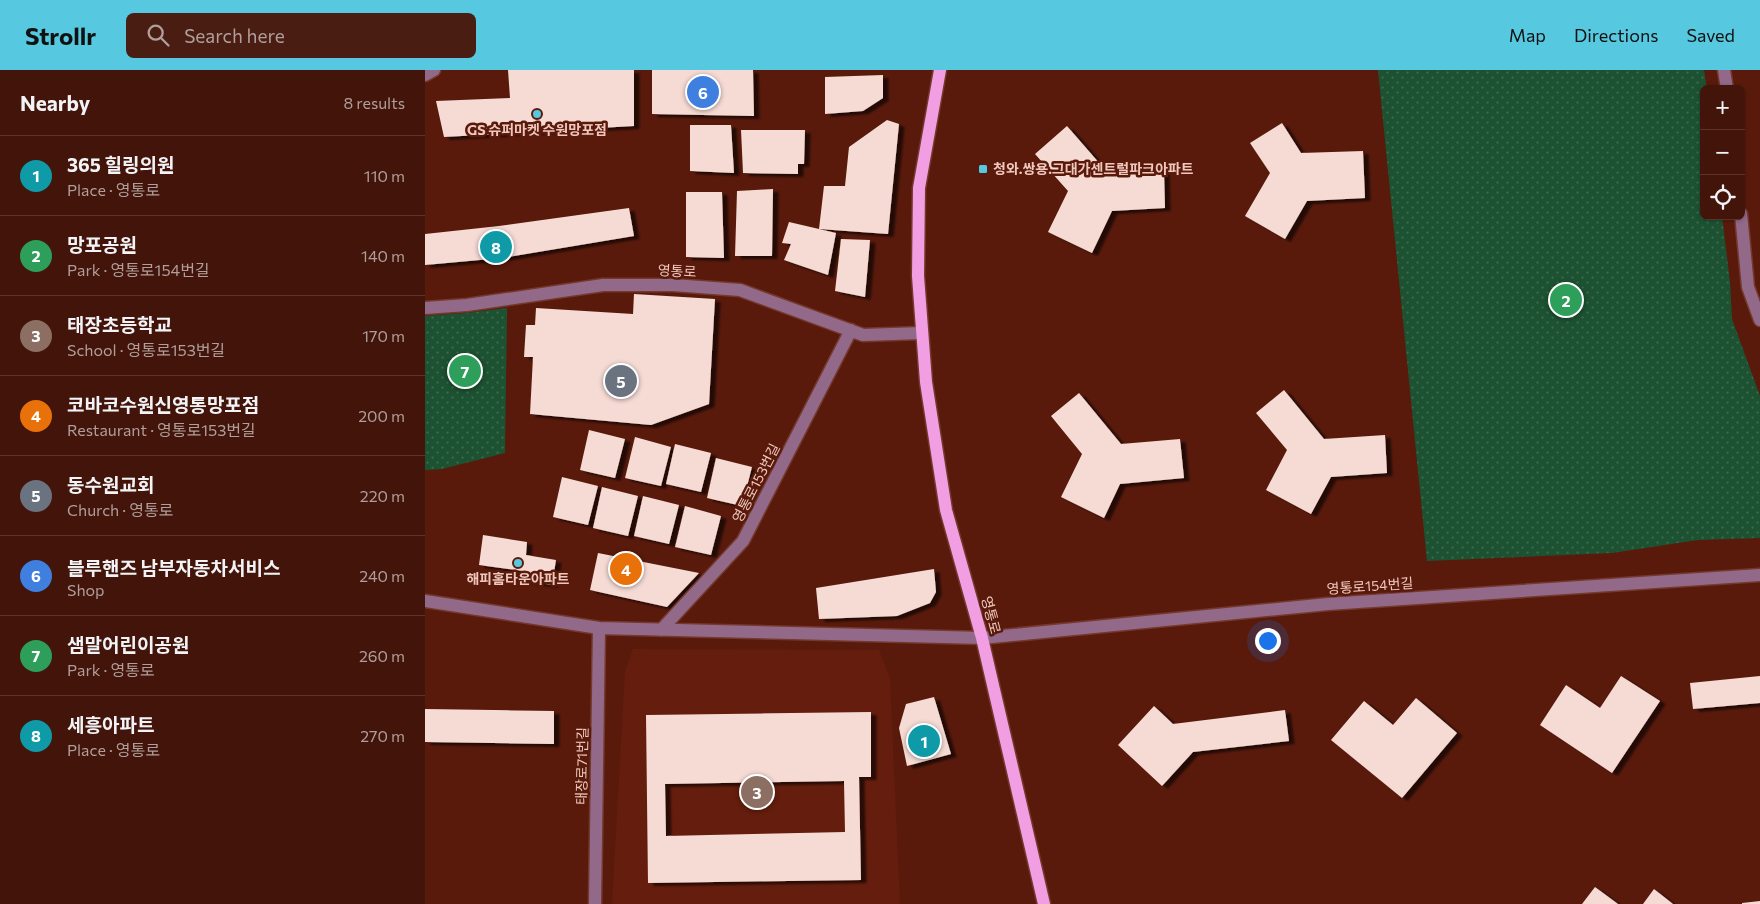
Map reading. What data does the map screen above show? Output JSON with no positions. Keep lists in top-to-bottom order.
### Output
{
  "streets": {
    "main road": ["영통로"],
    "street": ["영통로153번길", "영통로154번길", "태장로71번길"]
  },
  "crossings": [
    ["영통로", "영통로153번길"],
    ["영통로", "영통로154번길"]
  ],
  "places": {
    "other": ["GS 슈퍼마켓 수원망포점", "해피홈타운아파트"],
    "transit": ["청와.쌍용.그대가센트럴파크아파트"]
  },
  "page": {
    "header": "Strollr",
    "search": "Search here",
    "nav": ["Map", "Directions", "Saved"],
    "heading": ["Nearby", "8 results"],
    "pins": [
      "6",
      "8",
      "2",
      "7",
      "5",
      "4",
      "1",
      "3"
    ],
    "map_buttons": ["+", "−"],
    "list": [
      {
        "mark": "1",
        "name": "365 힐링의원",
        "note": "Place · 영통로",
        "value": "110 m"
      },
      {
        "mark": "2",
        "name": "망포공원",
        "note": "Park · 영통로154번길",
        "value": "140 m"
      },
      {
        "mark": "3",
        "name": "태장초등학교",
        "note": "School · 영통로153번길",
        "value": "170 m"
      },
      {
        "mark": "4",
        "name": "코바코수원신영통망포점",
        "note": "Restaurant · 영통로153번길",
        "value": "200 m"
      },
      {
        "mark": "5",
        "name": "동수원교회",
        "note": "Church · 영통로",
        "value": "220 m"
      },
      {
        "mark": "6",
        "name": "블루핸즈 남부자동차서비스",
        "note": "Shop",
        "value": "240 m"
      },
      {
        "mark": "7",
        "name": "샘말어린이공원",
        "note": "Park · 영통로",
        "value": "260 m"
      },
      {
        "mark": "8",
        "name": "세흥아파트",
        "note": "Place · 영통로",
        "value": "270 m"
      }
    ]
  }
}
